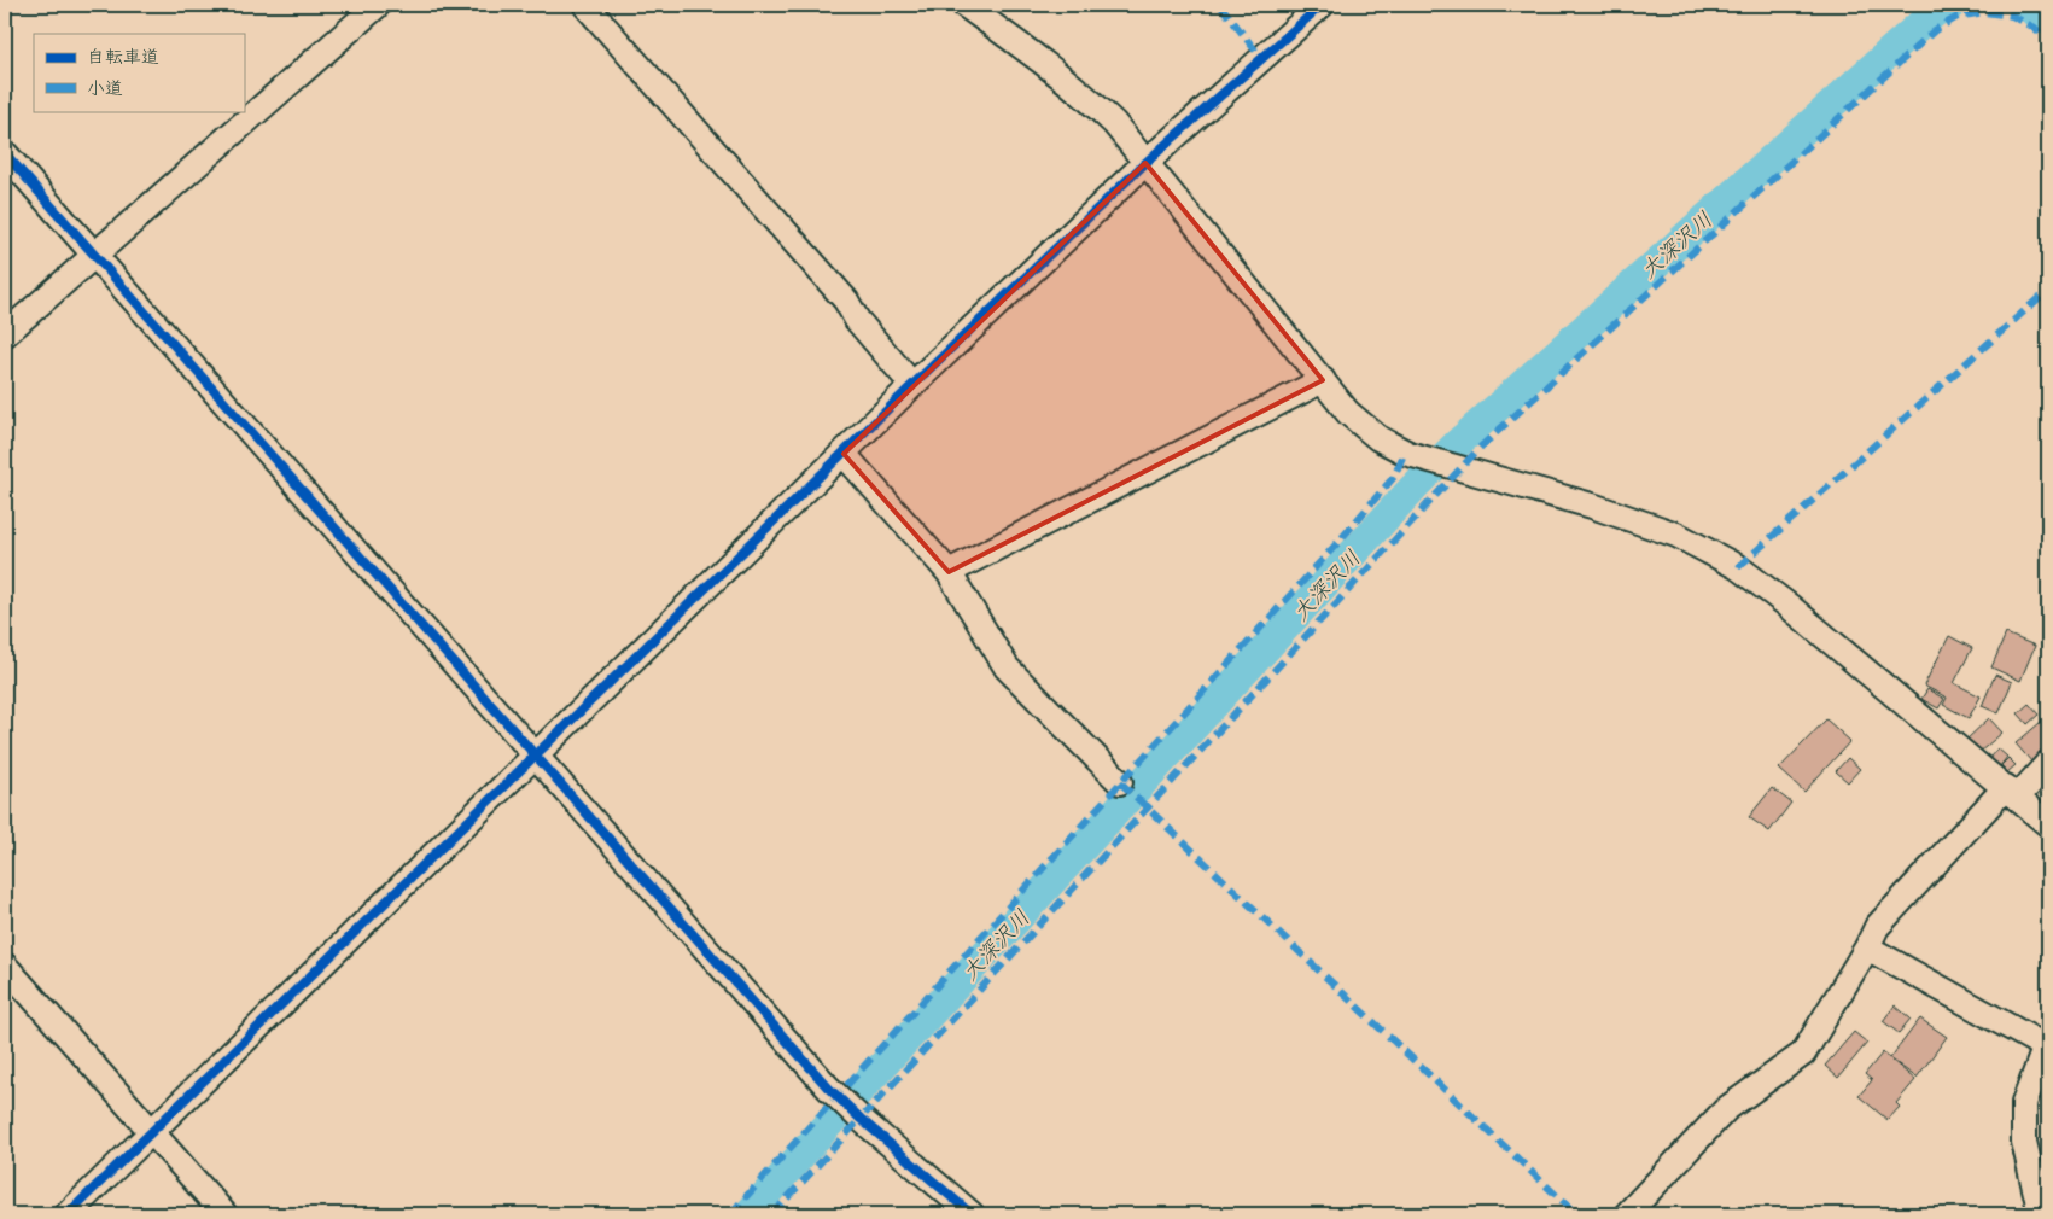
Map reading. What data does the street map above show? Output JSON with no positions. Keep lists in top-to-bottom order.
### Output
{
  "water": ["大深沢川"],
  "legend": ["自転車道", "小道"]
}
